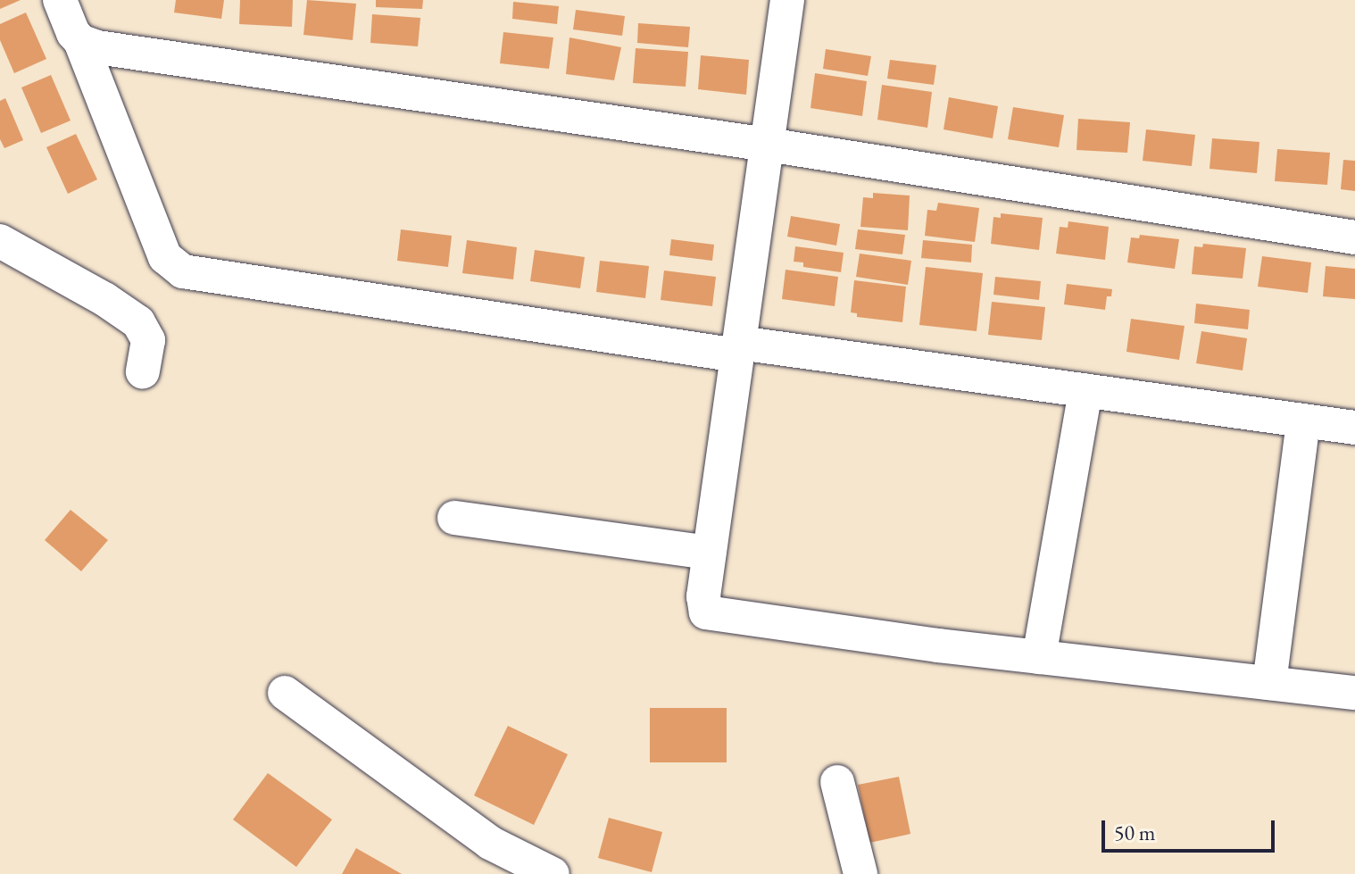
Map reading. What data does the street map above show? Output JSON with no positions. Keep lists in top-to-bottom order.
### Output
{
  "scale_bar": "50 m"
}
